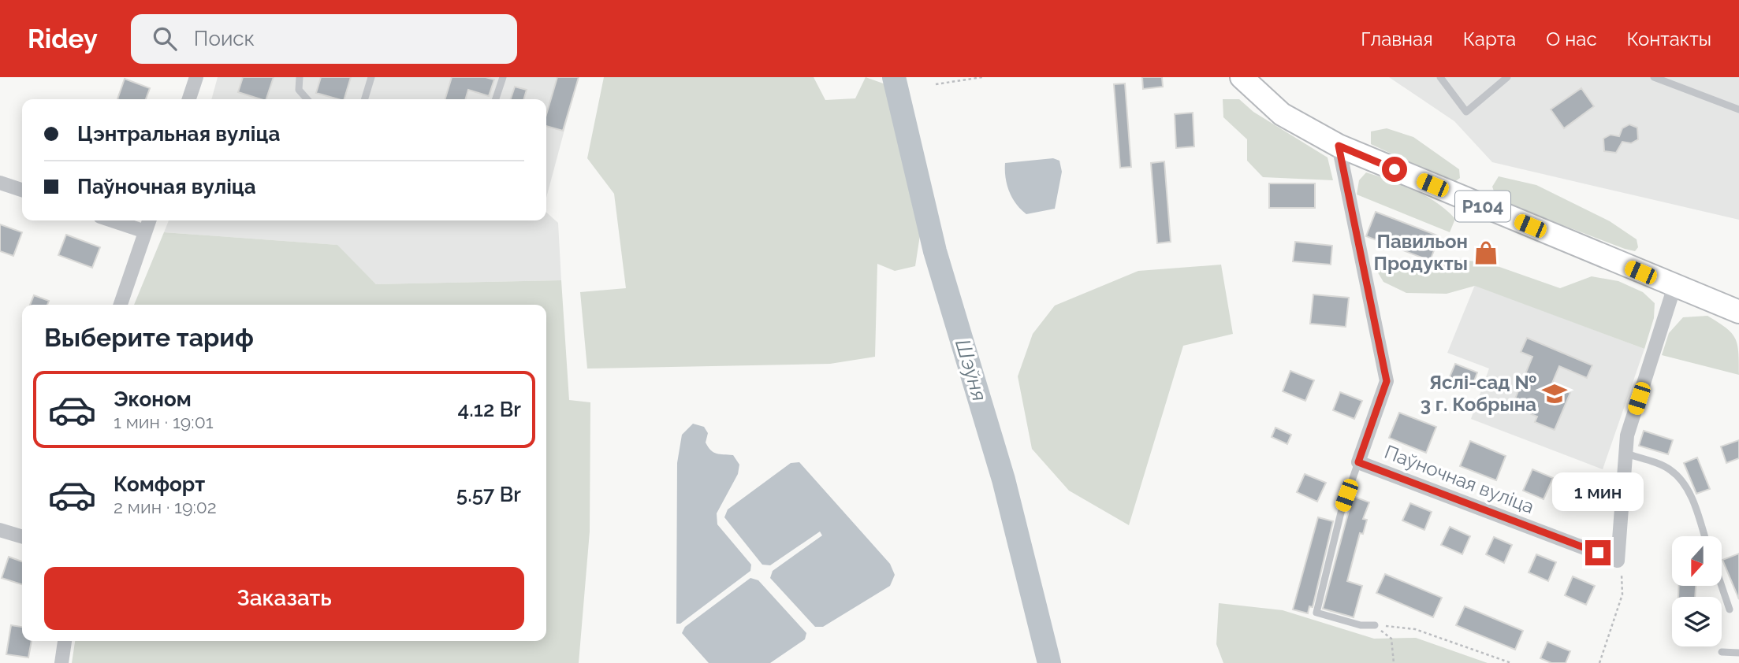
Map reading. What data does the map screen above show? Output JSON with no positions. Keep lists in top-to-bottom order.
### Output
{
  "streets": {
    "main road": ["Р104"],
    "street": ["Паўночная вуліца"]
  },
  "crossings": [
    ["Р104", "Паўночная вуліца"]
  ],
  "water": ["Шэўня"],
  "places": {
    "shop": ["Павильон Продукты"],
    "school or university": ["Яслі-сад № 3 г. Кобрына"]
  },
  "north": "bottom",
  "page": {
    "header": "Ridey",
    "search": "Поиск",
    "nav": [
      "Главная",
      "Карта",
      "О нас",
      "Контакты"
    ],
    "banner": ["Цэнтральная вуліца", "Паўночная вуліца"],
    "heading": "Выберите тариф",
    "list": [
      {
        "name": "Эконом",
        "note": "1 мин · 19:01",
        "value": "4.12 Br"
      },
      {
        "name": "Комфорт",
        "note": "2 мин · 19:02",
        "value": "5.57 Br"
      }
    ],
    "bubble": "1 мин",
    "buttons": "Заказать"
  }
}
